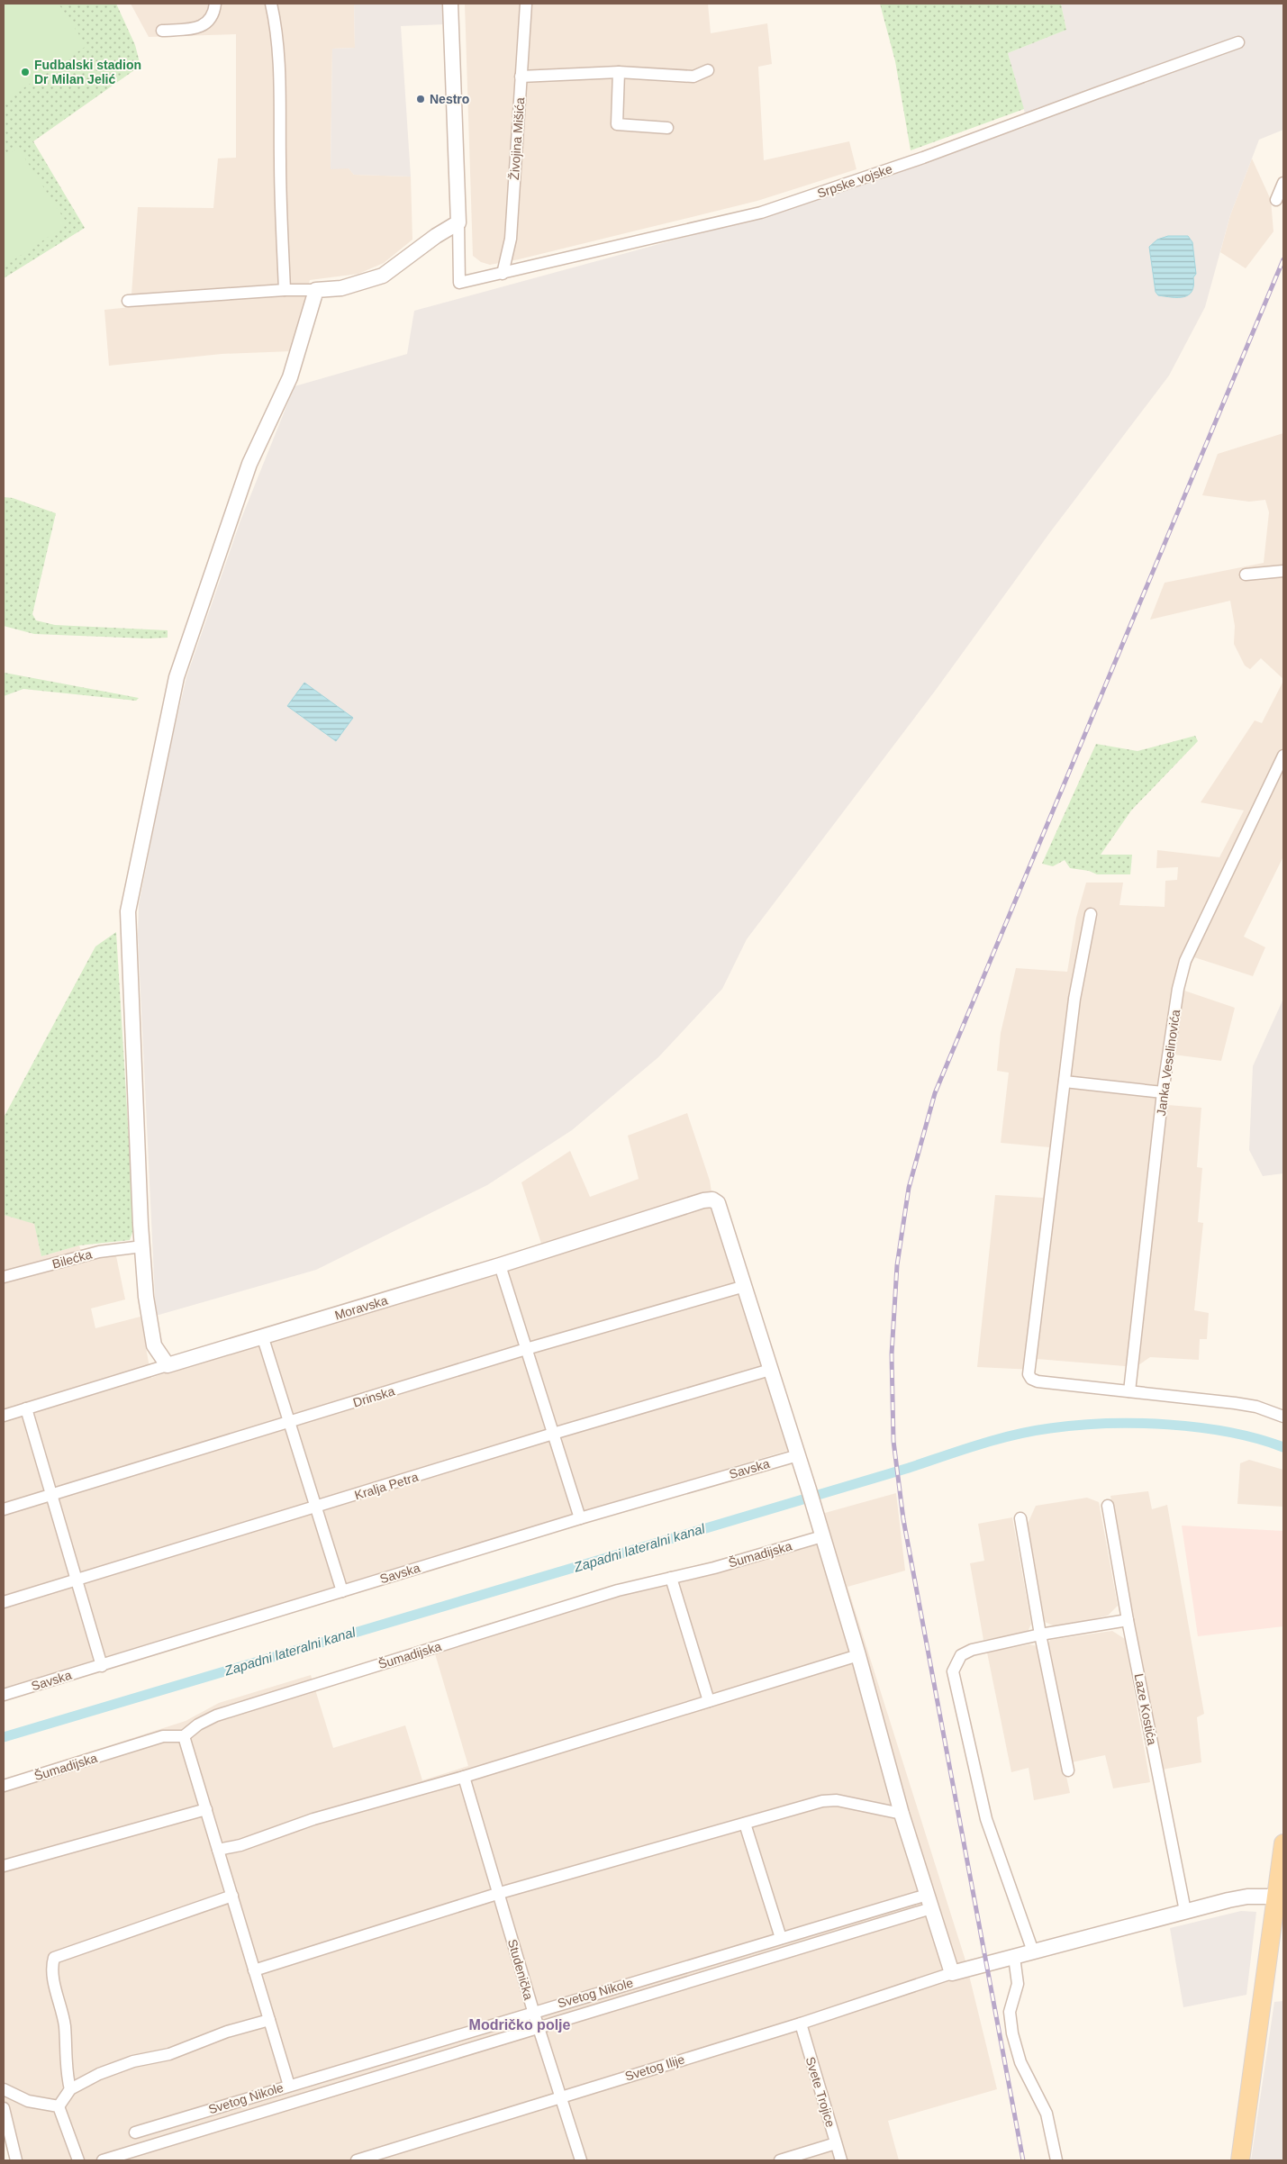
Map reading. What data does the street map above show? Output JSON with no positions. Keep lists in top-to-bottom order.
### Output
{
  "streets": {
    "street": [
      "Živojina Mišića",
      "Srpske vojske",
      "Janka Veselinovića",
      "Bilećka",
      "Moravska",
      "Drinska",
      "Savska",
      "Kralja Petra",
      "Šumadijska",
      "Laze Kostića",
      "Studenička",
      "Svetog Nikole",
      "Svetog Ilije",
      "Svete Trojice"
    ]
  },
  "crossings": [
    ["Živojina Mišića", "Srpske vojske"],
    ["Moravska", "Drinska"],
    ["Studenička", "Svetog Nikole"],
    ["Studenička", "Svetog Ilije"],
    ["Svetog Ilije", "Svete Trojice"]
  ],
  "districts": ["Modričko polje"],
  "water": ["Zapadni lateralni kanal"],
  "places": ["Fudbalski stadion Dr Milan Jelić", "Nestro"]
}
